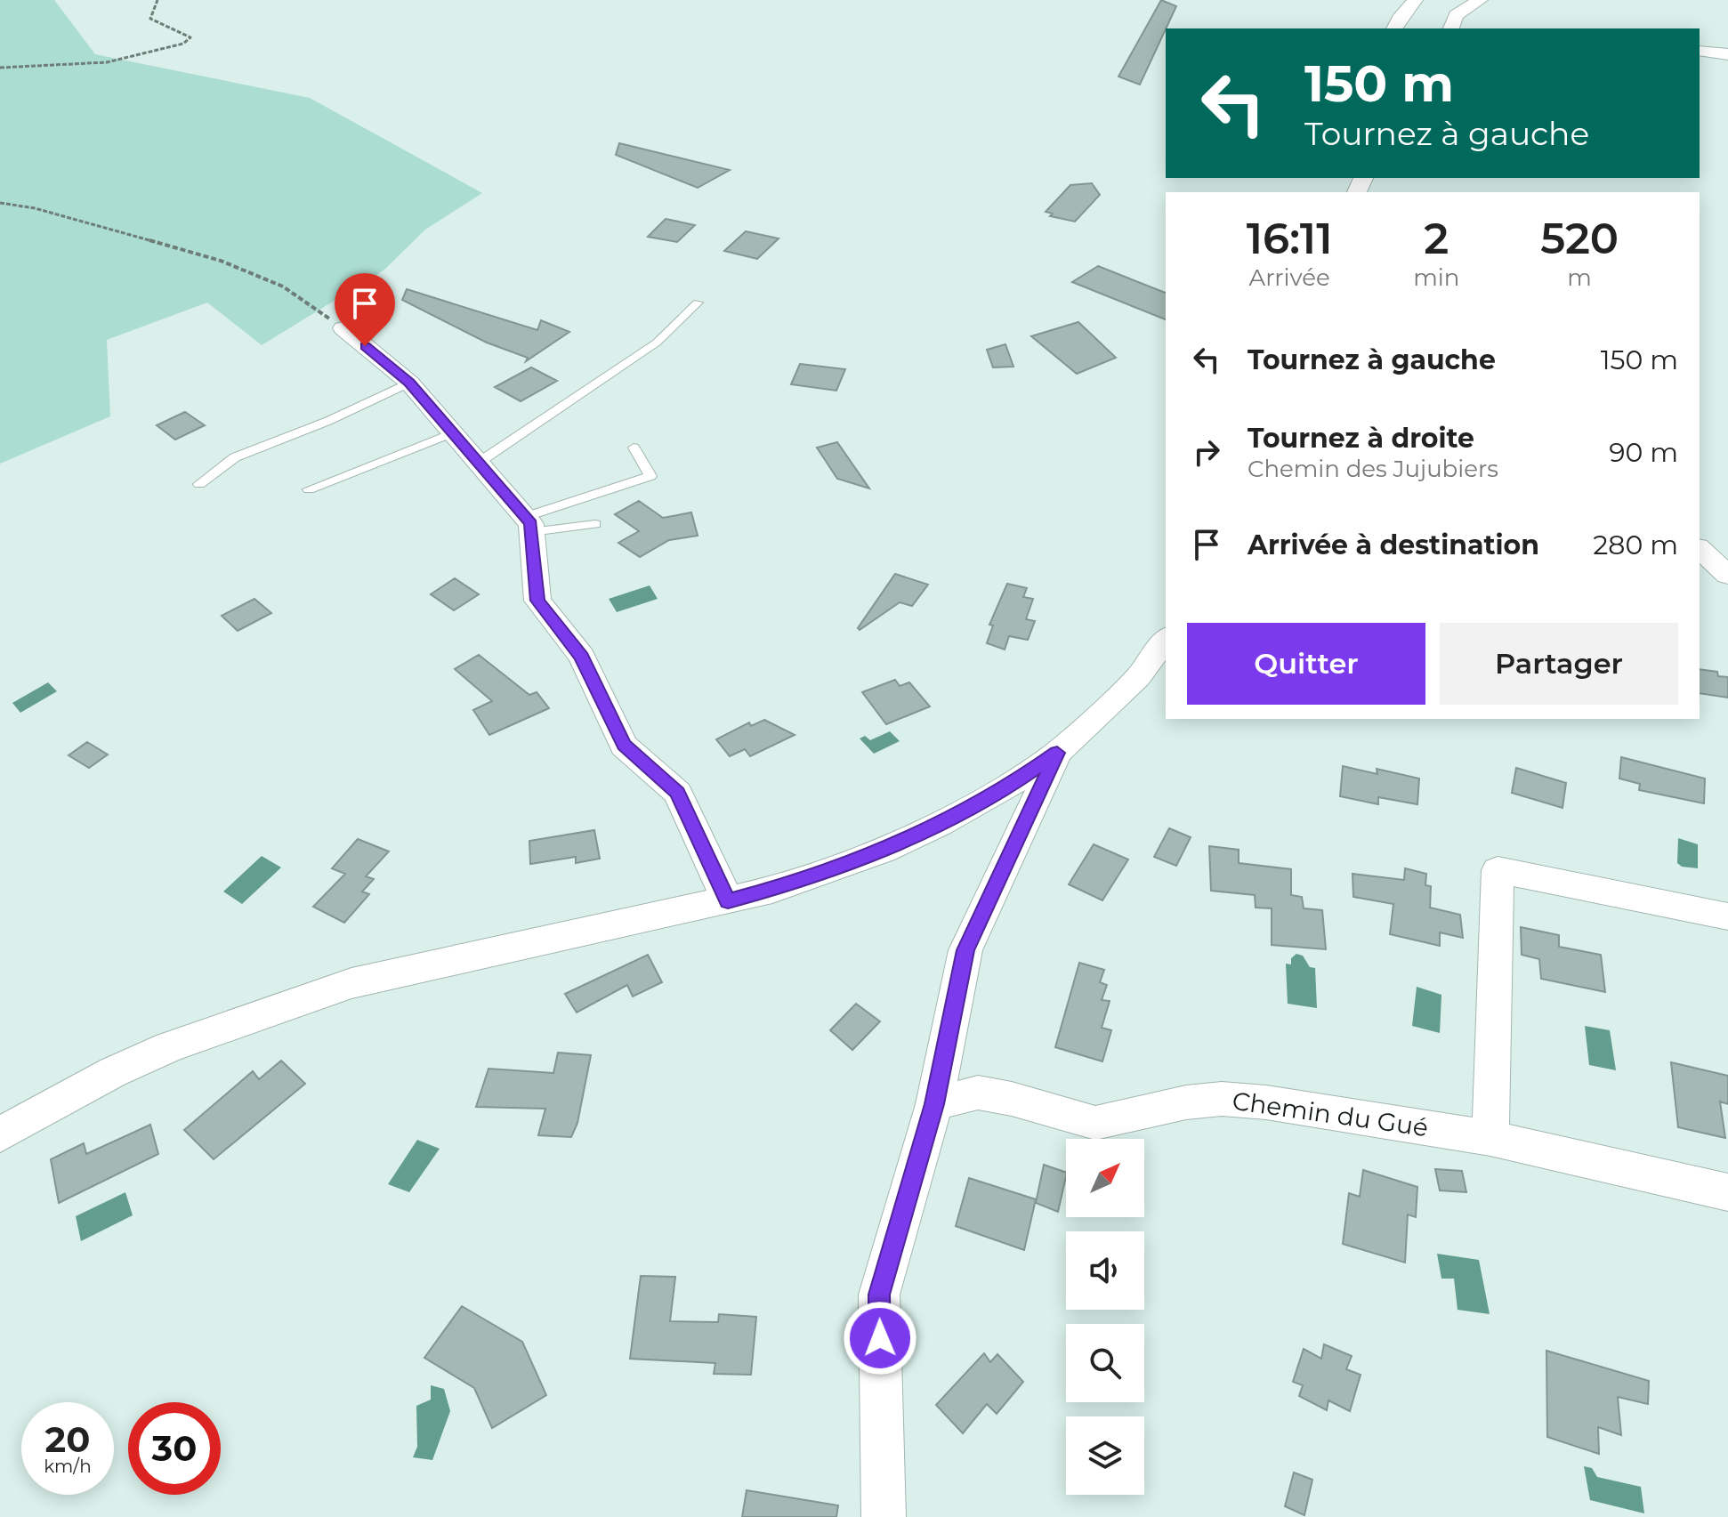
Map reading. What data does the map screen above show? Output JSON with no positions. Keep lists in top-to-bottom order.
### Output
{
  "streets": {
    "street": ["Chemin du Gué"]
  },
  "north": "top right",
  "page": {
    "turn": ["150 m", "Tournez à gauche"],
    "eta": [
      "16:11",
      "Arrivée",
      "2",
      "min",
      "520",
      "m"
    ],
    "list": [
      {
        "name": "Tournez à gauche",
        "value": "150 m"
      },
      {
        "name": "Tournez à droite",
        "note": "Chemin des Jujubiers",
        "value": "90 m"
      },
      {
        "name": "Arrivée à destination",
        "value": "280 m"
      }
    ],
    "buttons": ["Quitter", "Partager"],
    "speed": "20 km/h",
    "limit": "30"
  }
}
